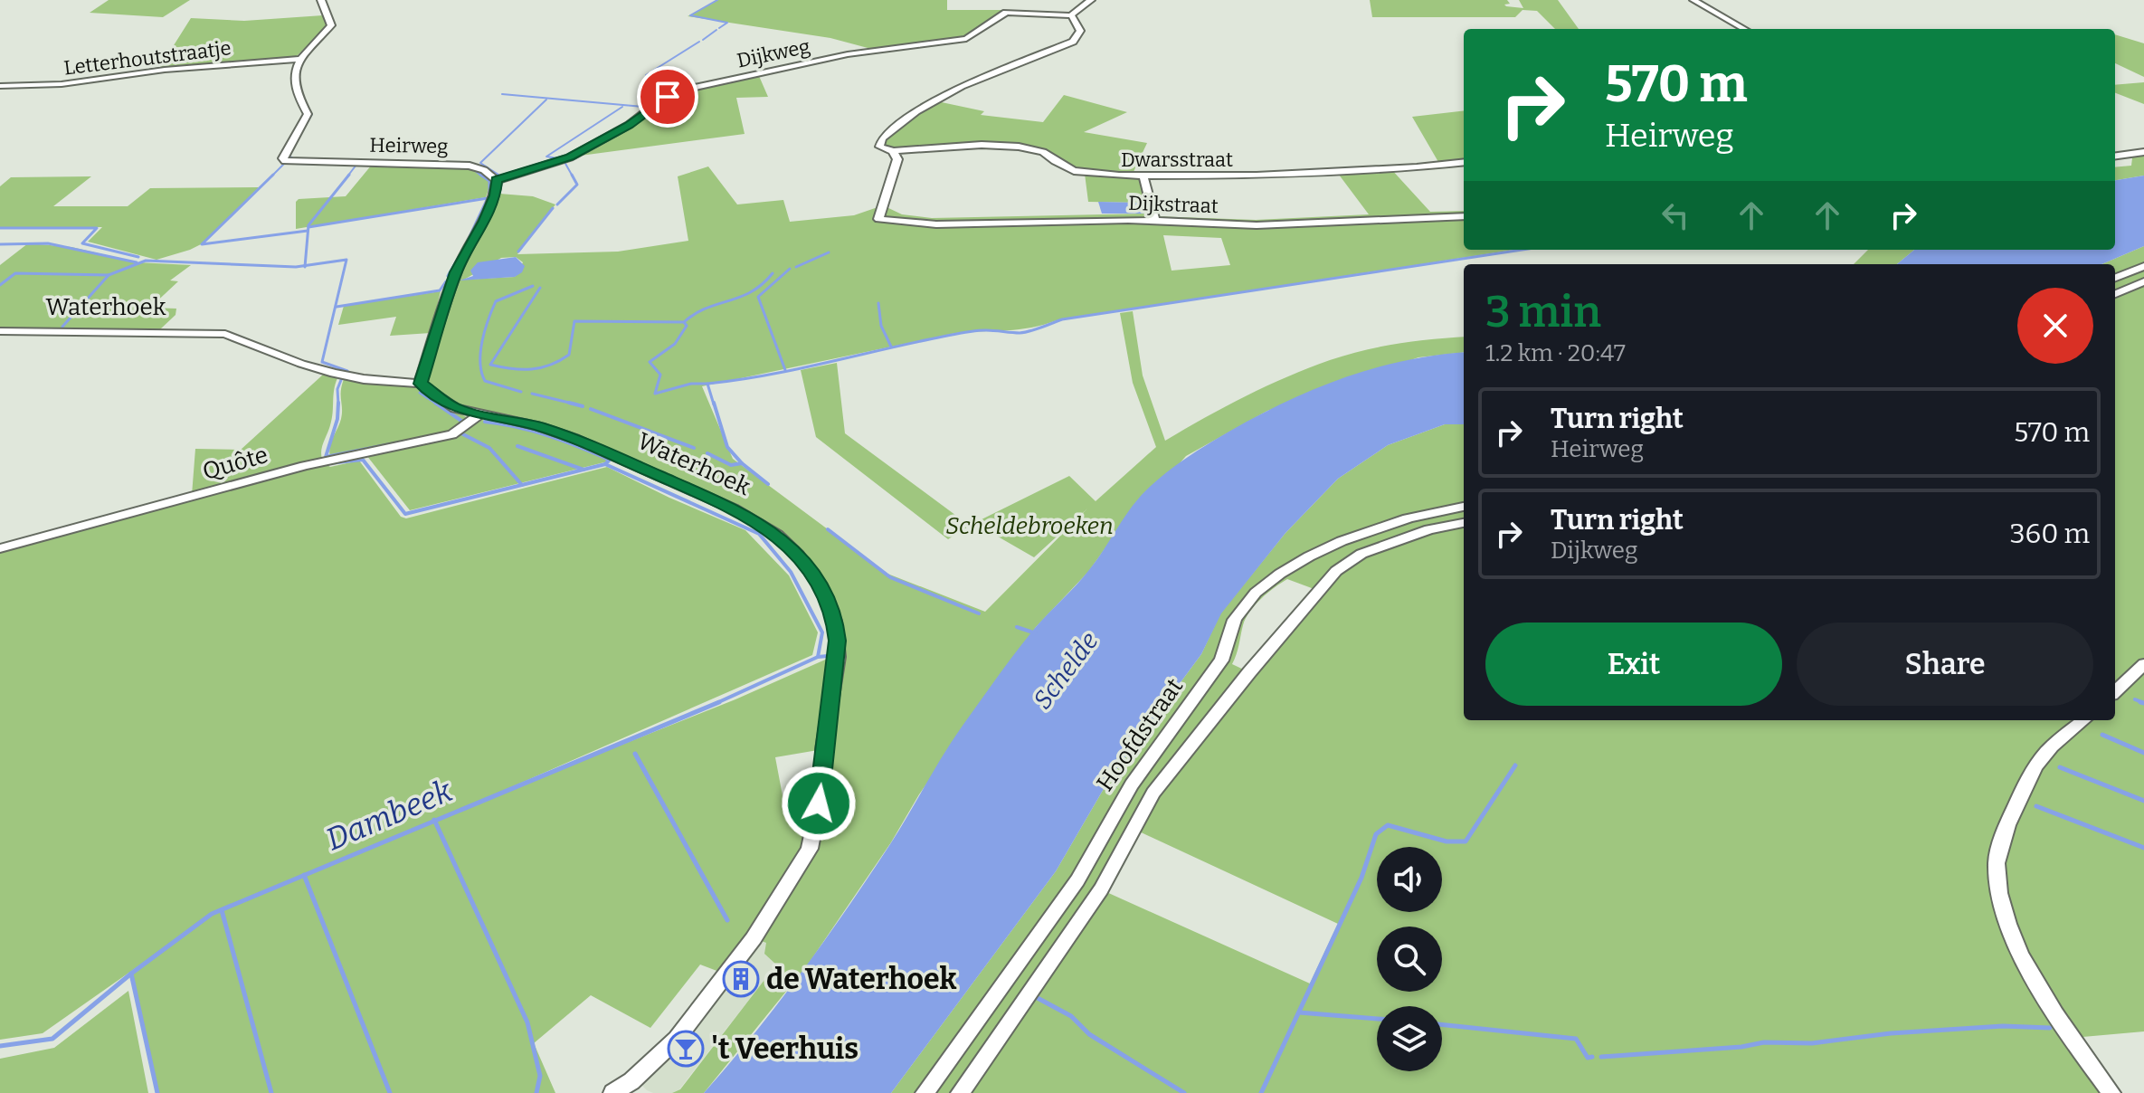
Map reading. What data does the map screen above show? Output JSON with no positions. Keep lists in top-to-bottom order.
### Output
{
  "streets": {
    "street": [
      "Dijkweg",
      "Letterhoutstraatje",
      "Heirweg",
      "Dwarsstraat",
      "Dijkstraat",
      "Waterhoek",
      "Quôte",
      "Hoofdstraat"
    ]
  },
  "crossings": [
    ["Dijkweg", "Heirweg"],
    ["Letterhoutstraatje", "Heirweg"],
    ["Dwarsstraat", "Dijkstraat"],
    ["Waterhoek", "Quôte"]
  ],
  "water": ["Schelde", "Dambeek"],
  "parks": ["Scheldebroeken"],
  "places": {
    "building": ["de Waterhoek"],
    "bar": ["'t Veerhuis"]
  },
  "page": {
    "turn": ["570 m", "Heirweg"],
    "heading": ["3 min", "1.2 km · 20:47"],
    "list": [
      {
        "name": "Turn right",
        "note": "Heirweg",
        "value": "570 m"
      },
      {
        "name": "Turn right",
        "note": "Dijkweg",
        "value": "360 m"
      }
    ],
    "buttons": ["Exit", "Share"]
  }
}
